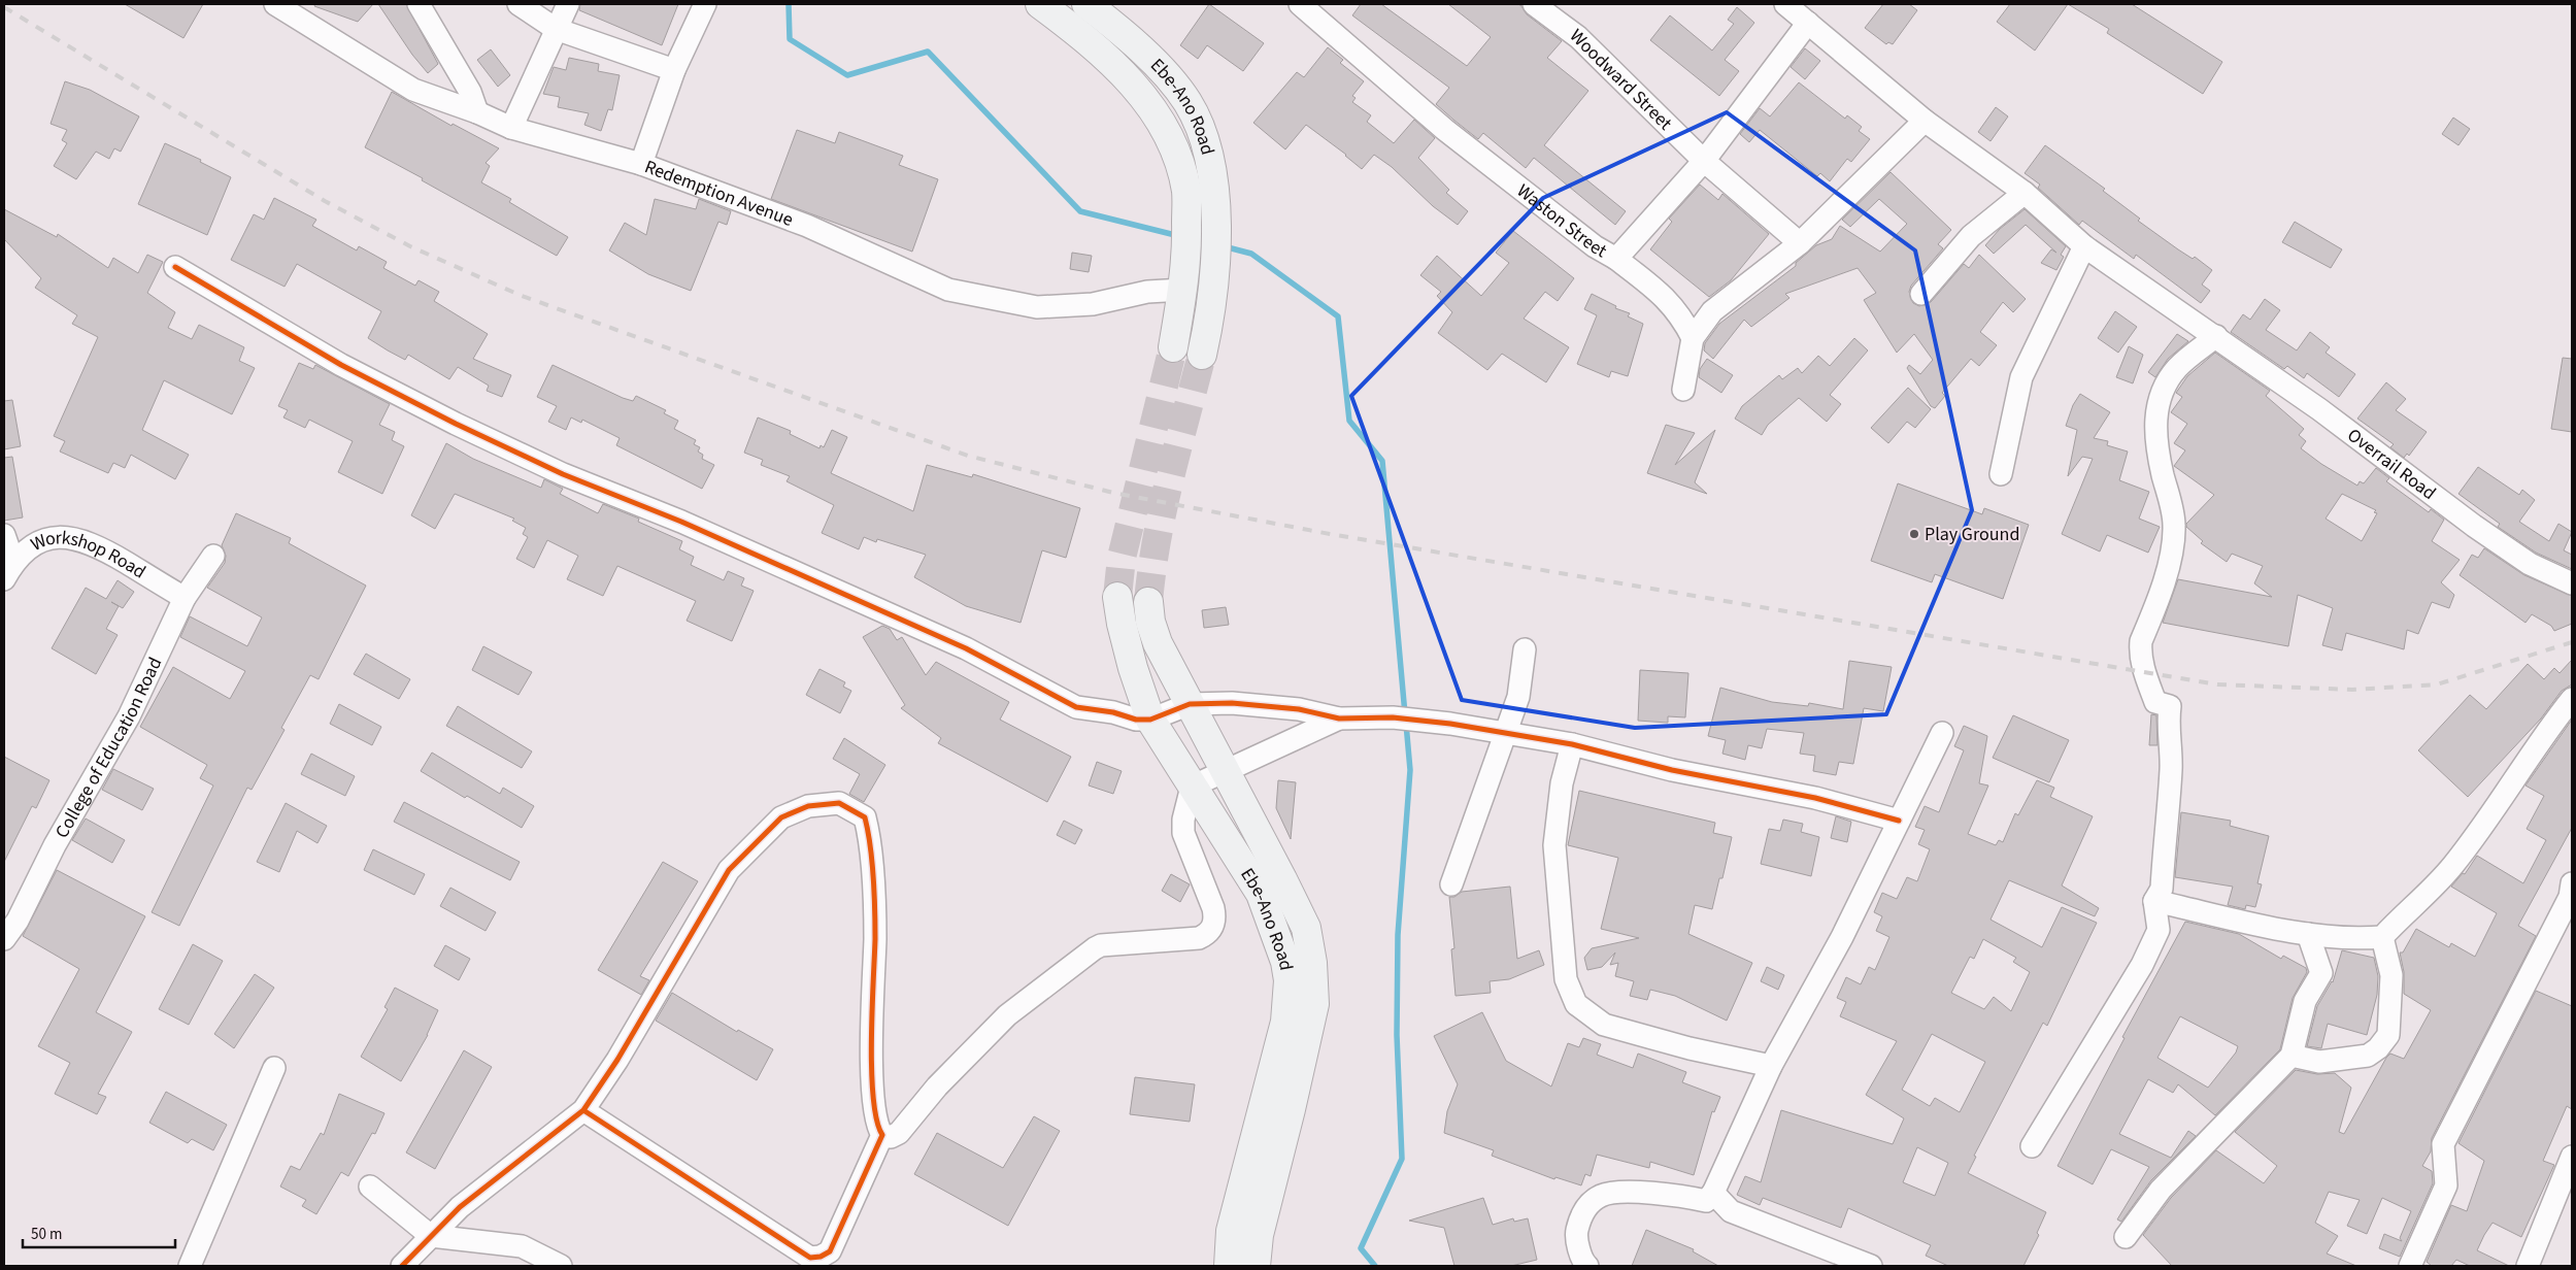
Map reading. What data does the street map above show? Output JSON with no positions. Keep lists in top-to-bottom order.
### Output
{
  "streets": {
    "main road": ["Ebe-Ano Road"],
    "street": [
      "Woodward Street",
      "Redemption Avenue",
      "Waston Street",
      "Overrail Road",
      "Workshop Road",
      "College of Education Road"
    ]
  },
  "crossings": [
    ["Woodward Street", "Waston Street"],
    ["Ebe-Ano Road", "Redemption Avenue"],
    ["Waston Street", "Overrail Road"],
    ["Workshop Road", "College of Education Road"]
  ],
  "places": ["Play Ground"],
  "scale_bar": "50 m"
}
